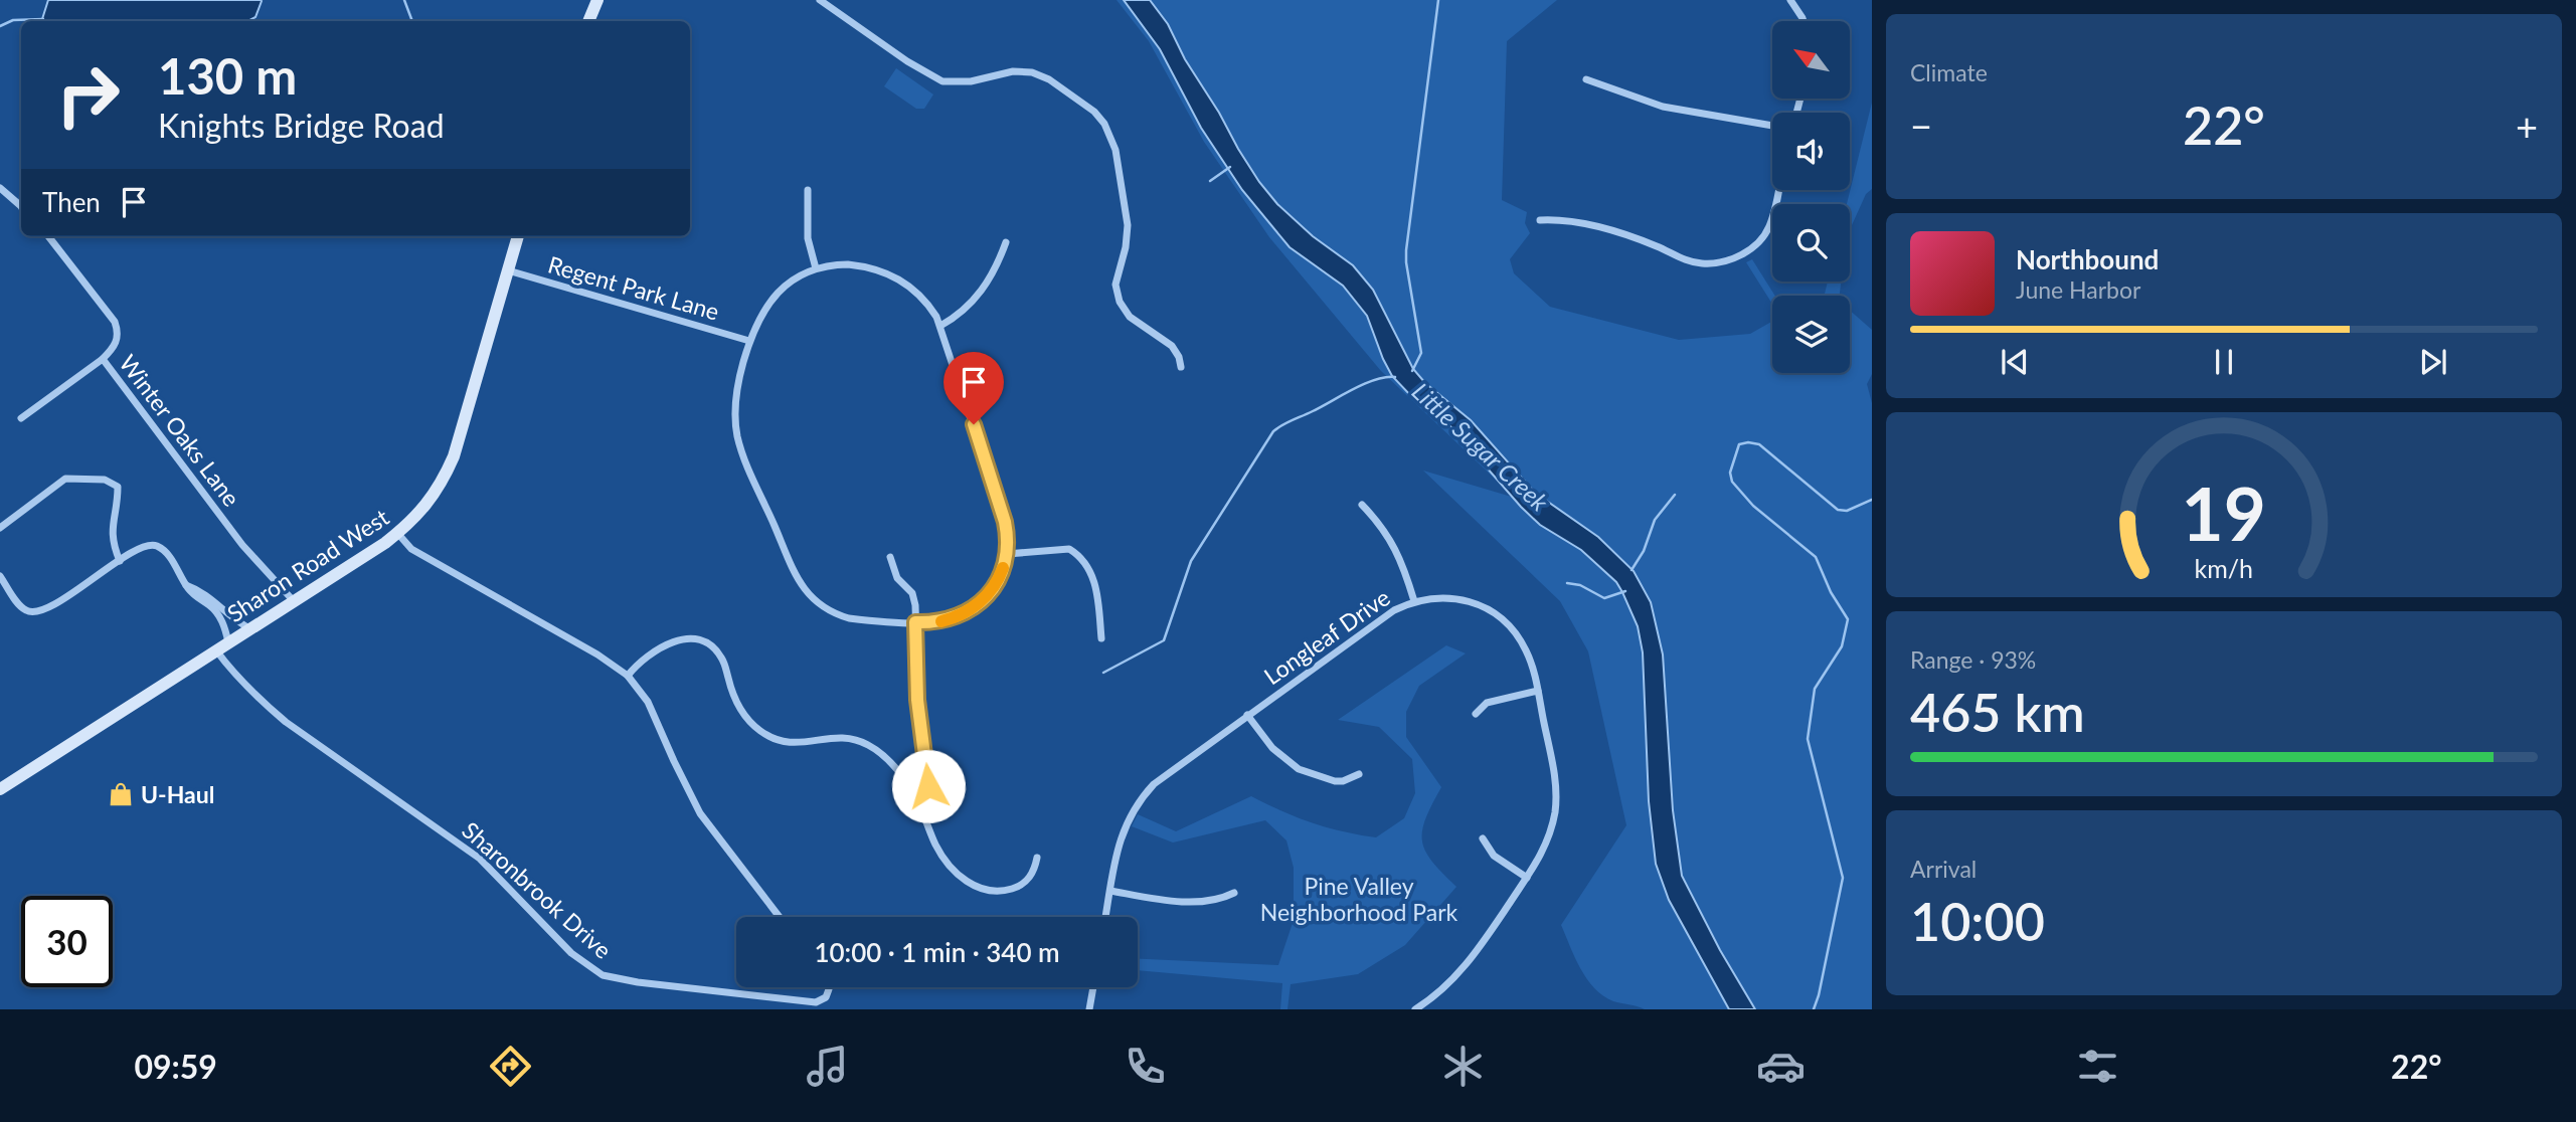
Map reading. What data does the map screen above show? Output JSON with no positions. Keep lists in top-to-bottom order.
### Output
{
  "streets": {
    "main road": ["Sharon Road West"],
    "street": [
      "Regent Park Lane",
      "Winter Oaks Lane",
      "Longleaf Drive",
      "Sharonbrook Drive"
    ]
  },
  "crossings": [
    ["Regent Park Lane", "Sharon Road West"],
    ["Winter Oaks Lane", "Sharon Road West"],
    ["Sharon Road West", "Sharonbrook Drive"]
  ],
  "water": ["Little Sugar Creek"],
  "parks": ["Pine Valley Neighborhood Park"],
  "places": {
    "shop": ["U-Haul"]
  },
  "north": "top left",
  "page": {
    "tile": [
      "Climate",
      ["Range · 93%", "465 km"],
      ["Arrival", "10:00"]
    ],
    "turn": ["130 m", "Knights Bridge Road"],
    "heat": ["−", "22°", "+"],
    "then": "Then",
    "song": ["Northbound", "June Harbor"],
    "limit": "30",
    "trip": "10:00 · 1 min · 340 m",
    "tabs": ["09:59", "22°"],
    "gauge": ["19", "km/h"]
  }
}
